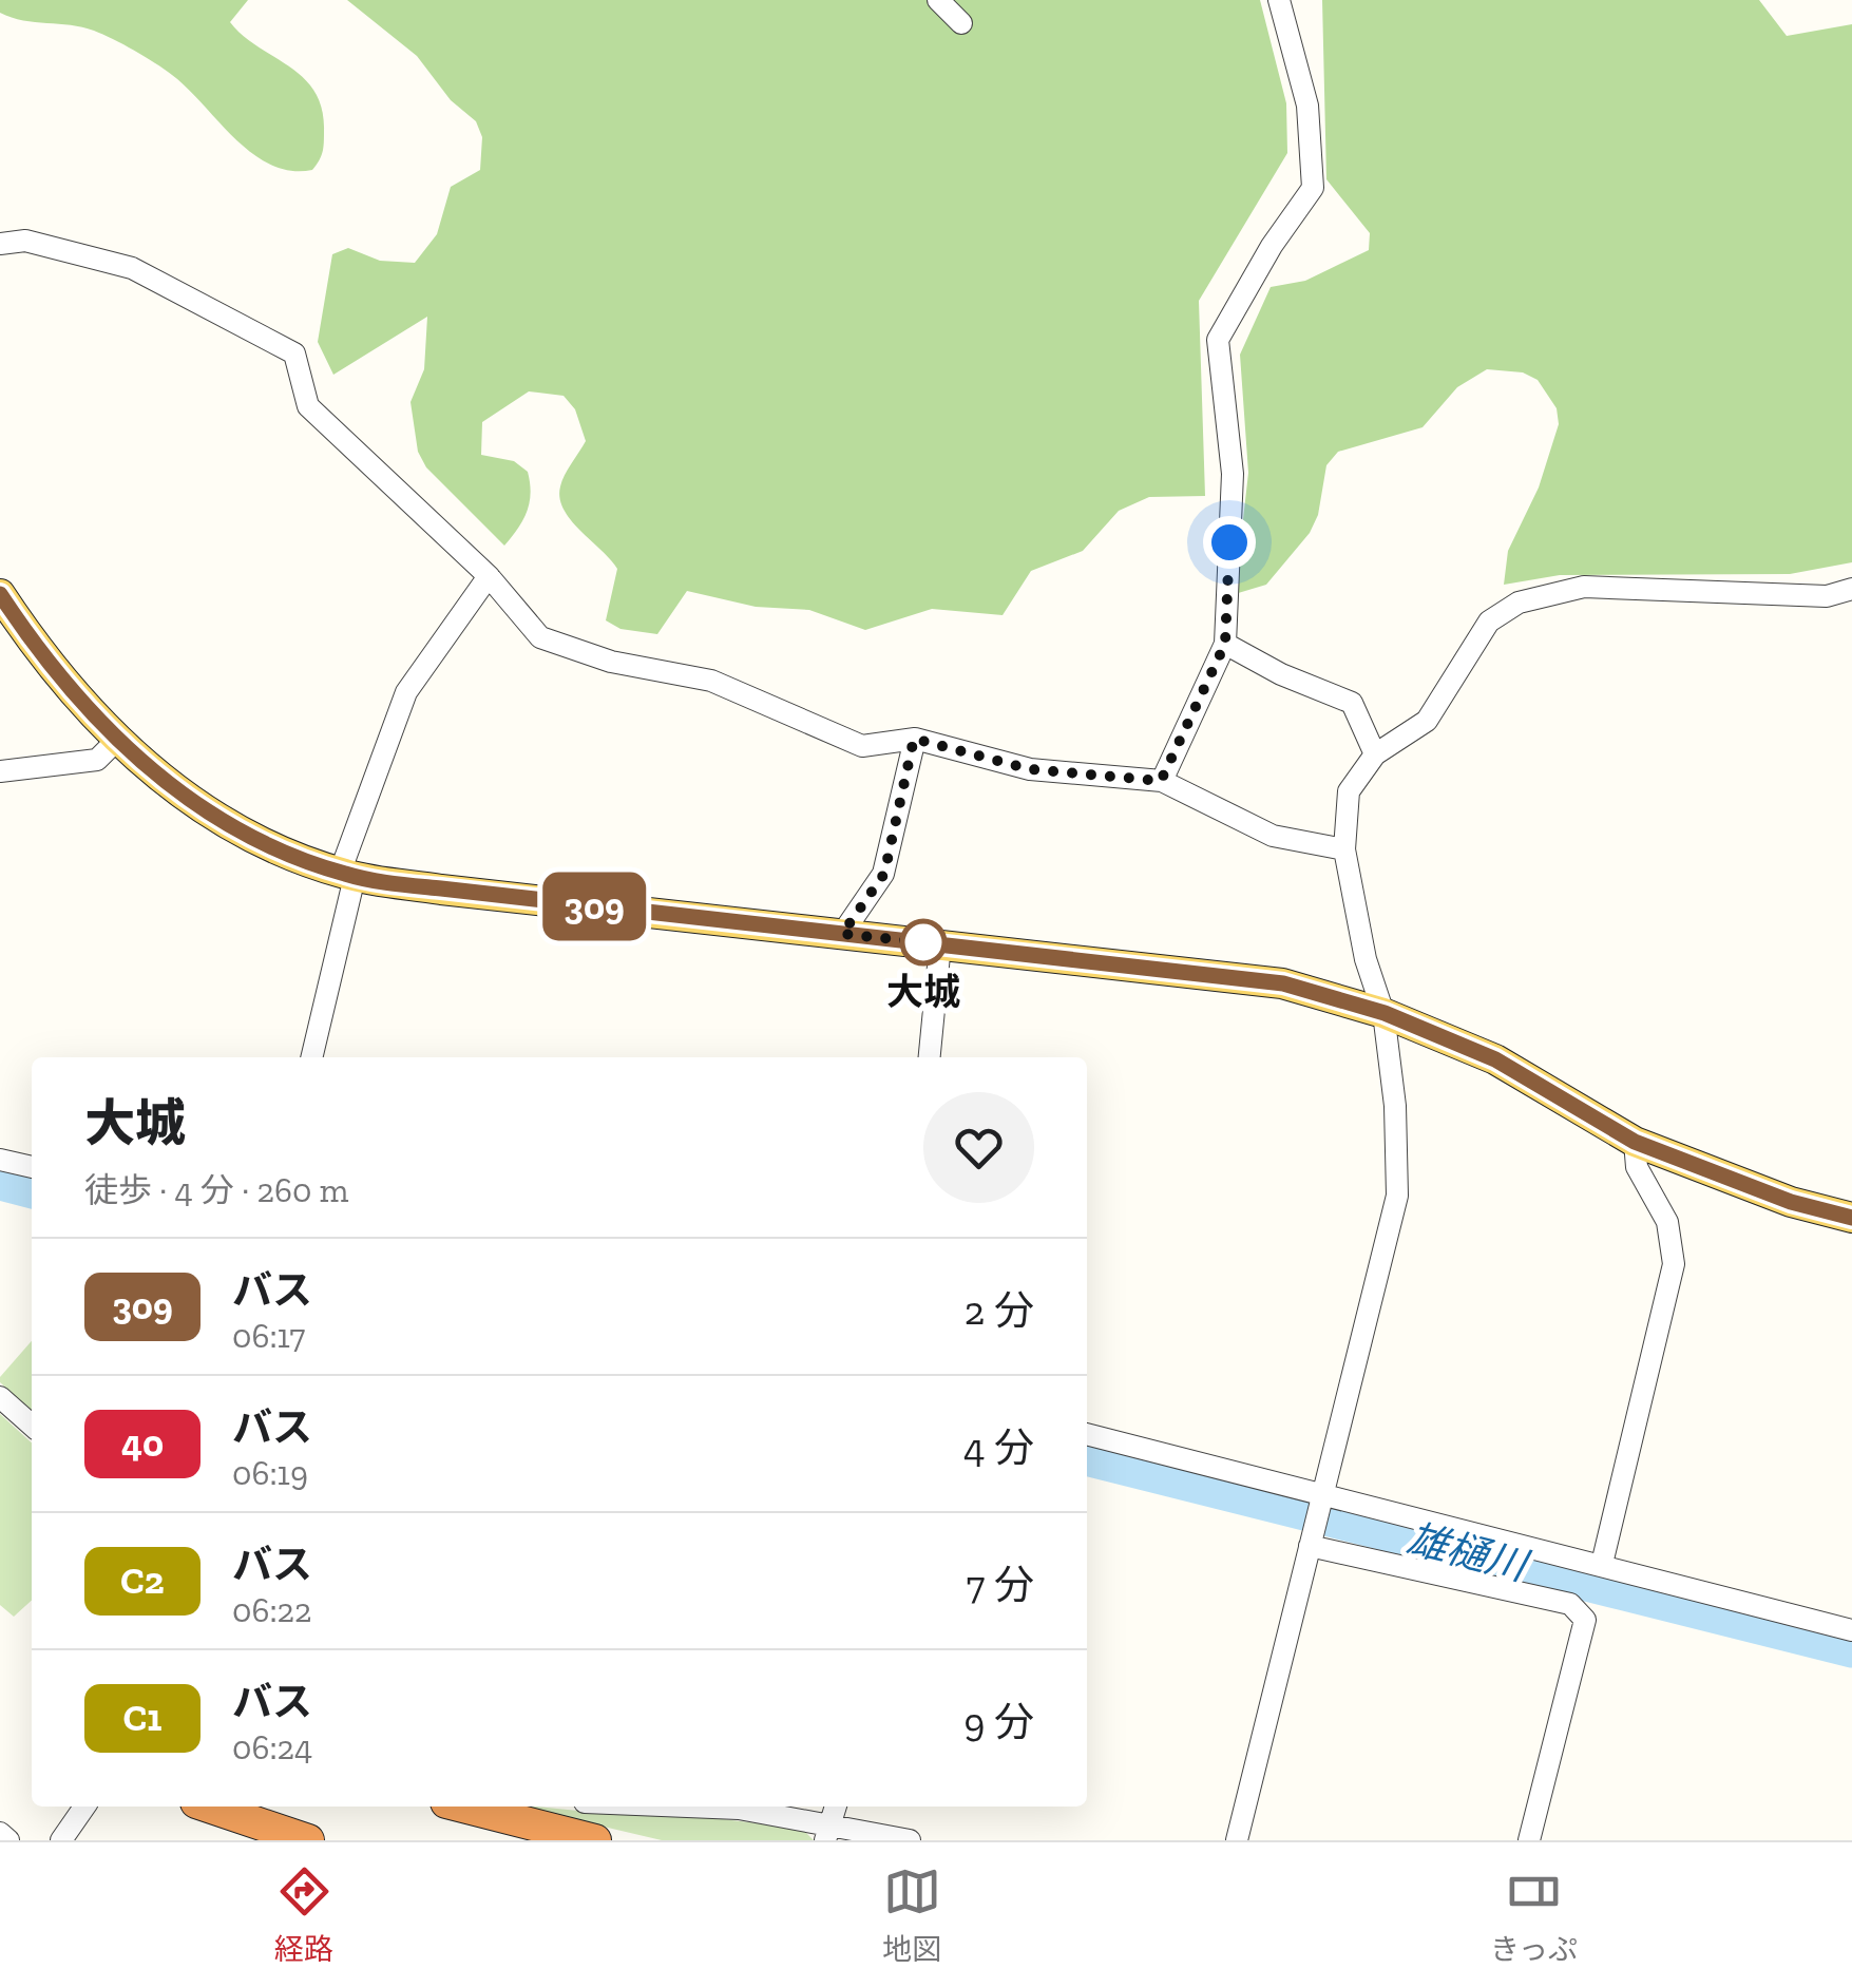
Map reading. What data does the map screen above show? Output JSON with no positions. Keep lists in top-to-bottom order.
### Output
{
  "water": ["雄樋川"],
  "places": ["大城"],
  "lines": ["bus line 309"],
  "page": {
    "on_map": "309",
    "heading": ["大城", "徒歩 · 4 分 · 260 m"],
    "list": [
      {
        "mark": "309",
        "name": "バス",
        "note": "06:17",
        "value": "2 分"
      },
      {
        "mark": "40",
        "name": "バス",
        "note": "06:19",
        "value": "4 分"
      },
      {
        "mark": "C2",
        "name": "バス",
        "note": "06:22",
        "value": "7 分"
      },
      {
        "mark": "C1",
        "name": "バス",
        "note": "06:24",
        "value": "9 分"
      }
    ],
    "tabs": ["経路", "地図", "きっぷ"]
  }
}
